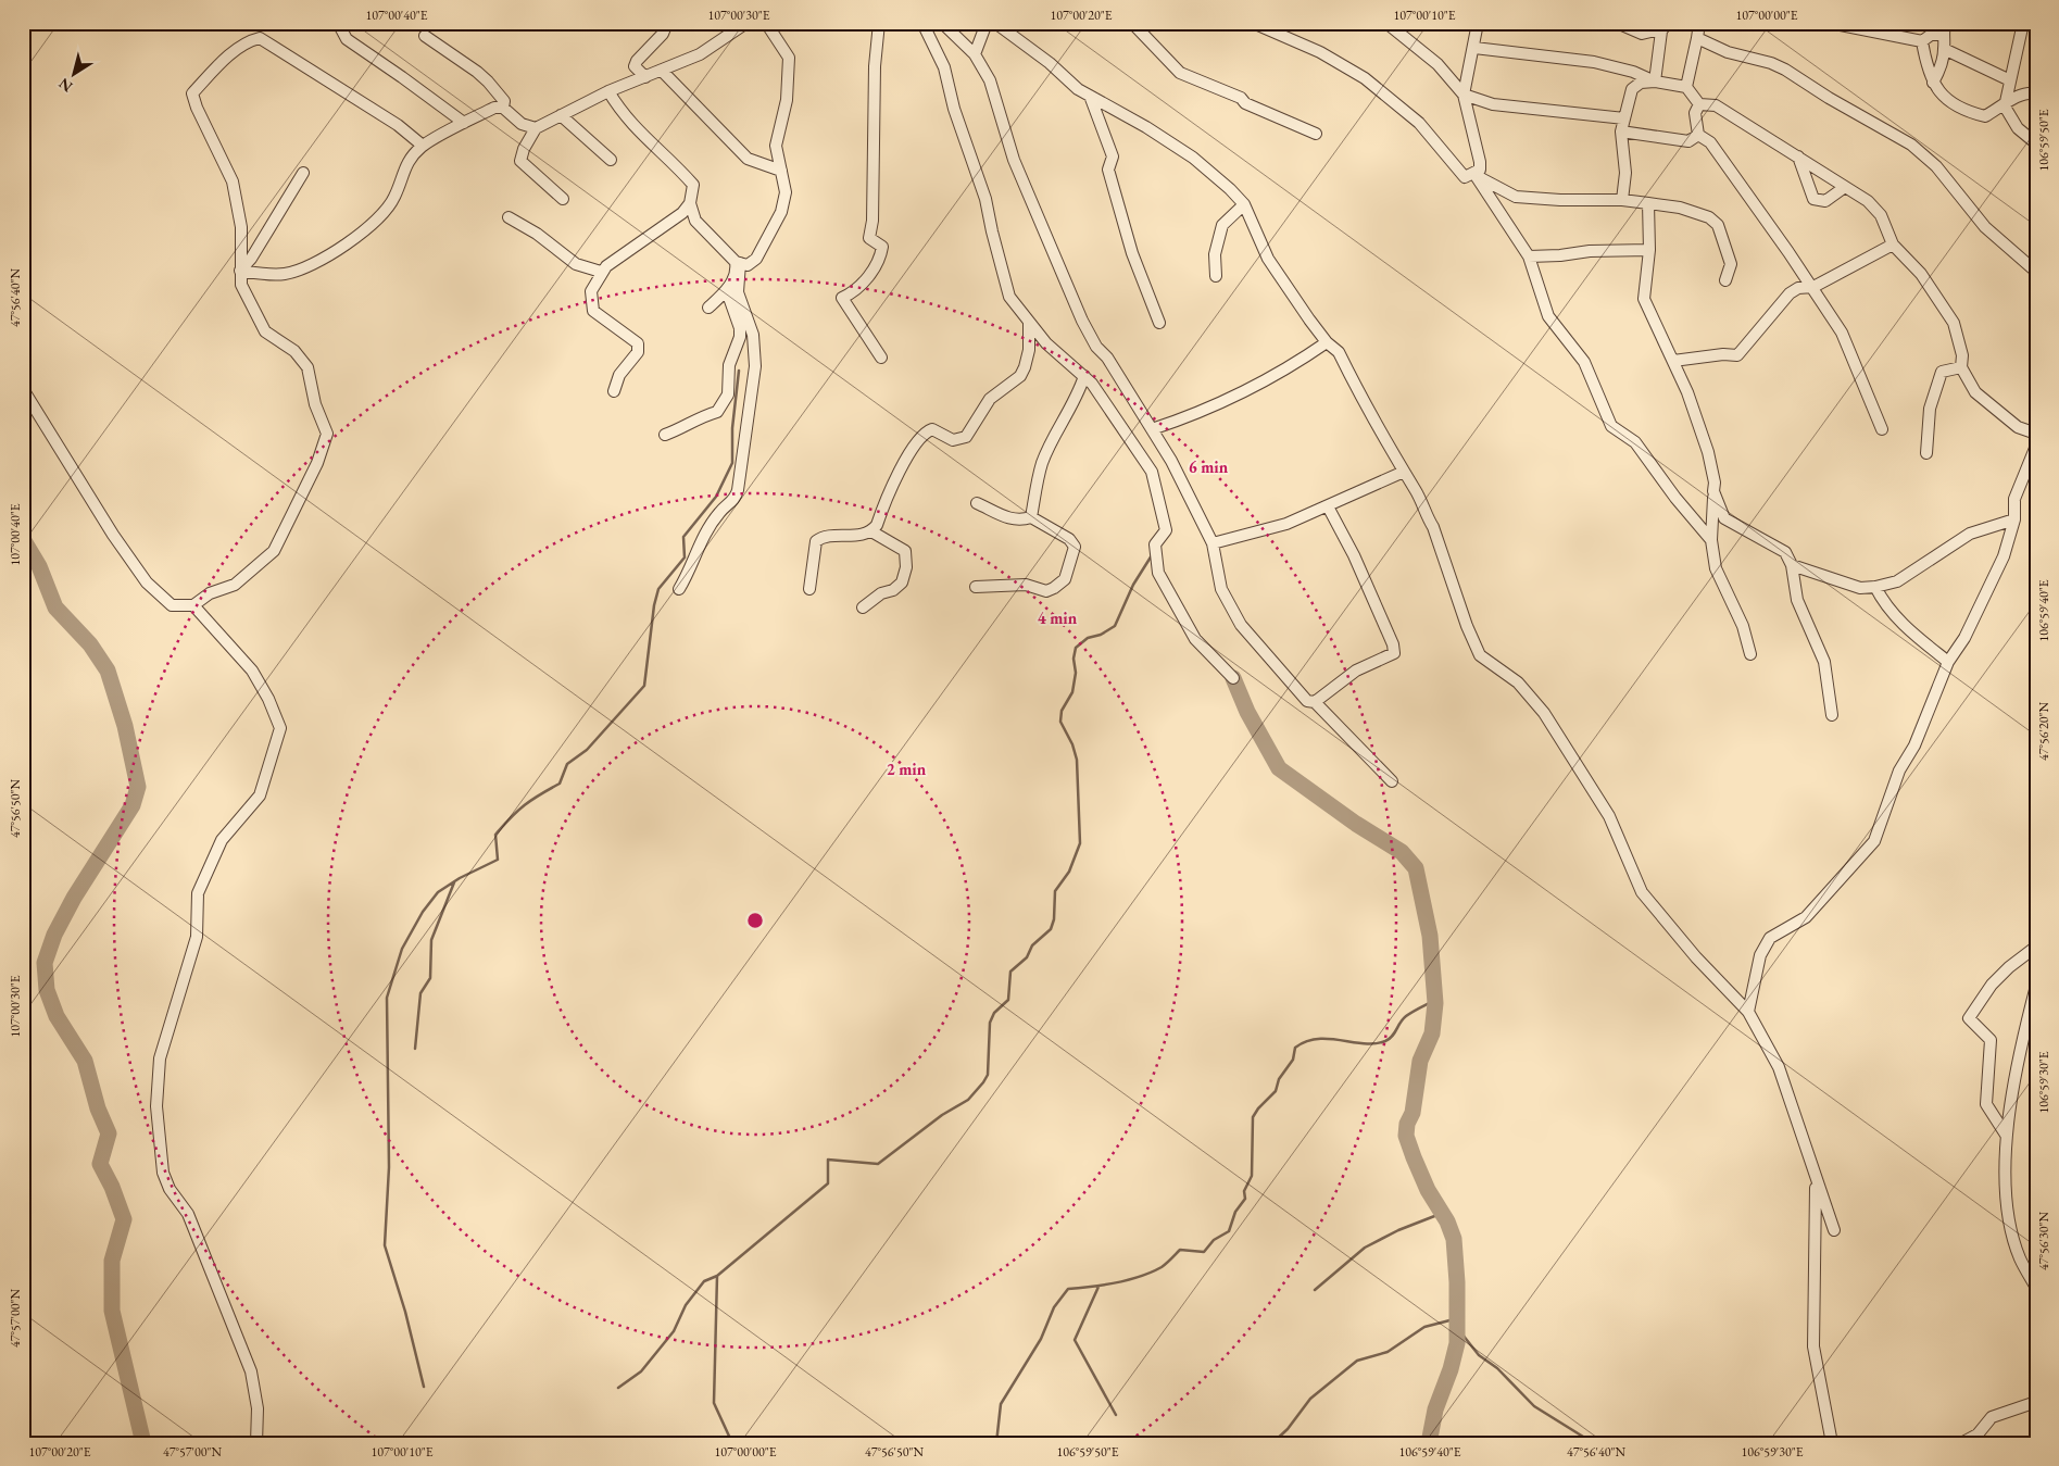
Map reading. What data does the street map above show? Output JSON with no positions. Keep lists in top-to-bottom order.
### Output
{
  "north": "bottom left",
  "coordinates": [
    "107°00'40\"E",
    "107°00'30\"E",
    "107°00'20\"E",
    "107°00'10\"E",
    "107°00'00\"E",
    "106°59'50\"E",
    "47°56'40\"N",
    "106°59'40\"E",
    "47°56'20\"N",
    "47°56'50\"N",
    "106°59'30\"E",
    "47°56'30\"N",
    "47°57'00\"N"
  ],
  "rings": ["6 min", "4 min", "2 min"]
}
